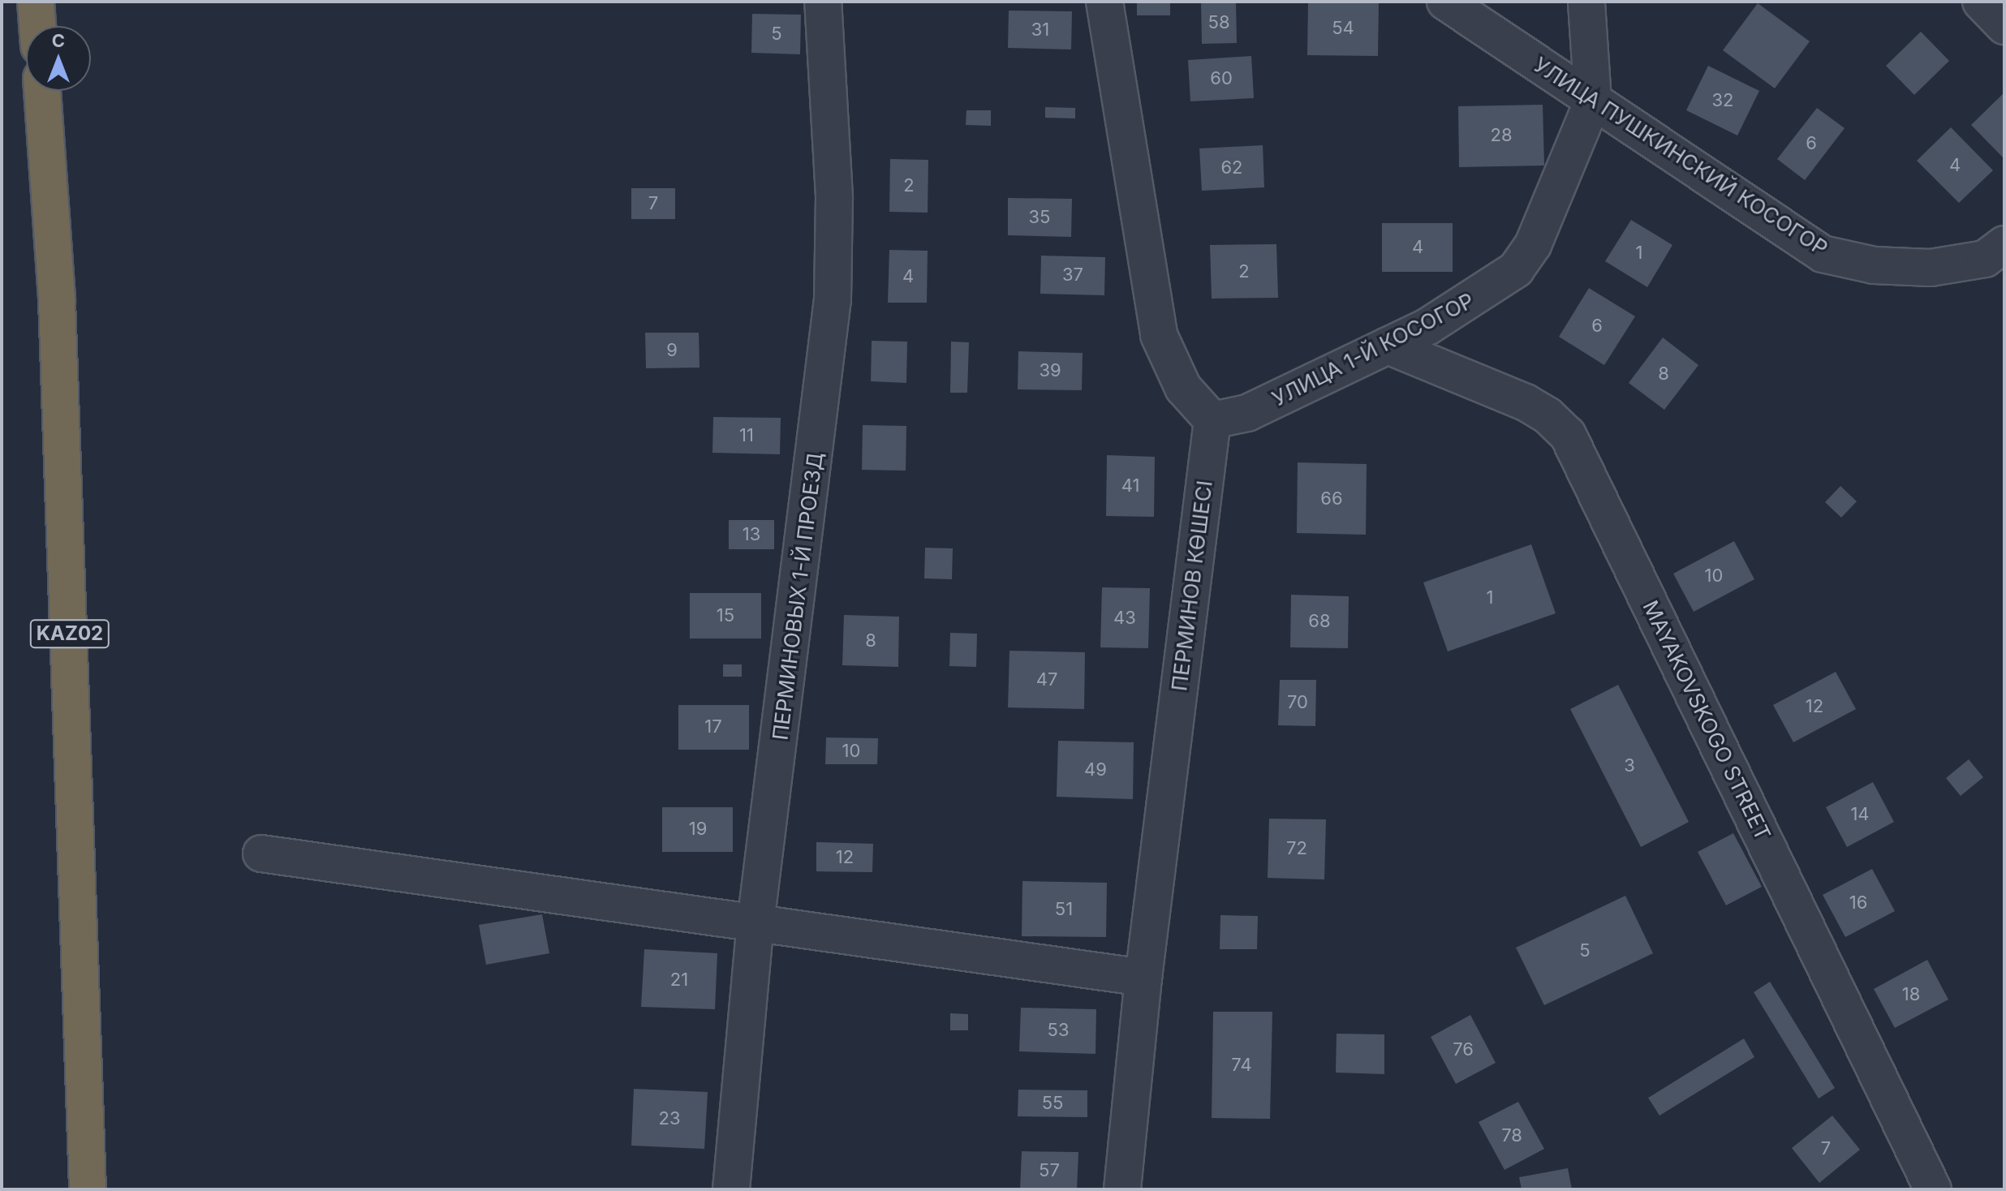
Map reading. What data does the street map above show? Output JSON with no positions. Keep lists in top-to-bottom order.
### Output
{
  "streets": {
    "highway": ["KAZ02"],
    "street": [
      "УЛИЦА ПУШКИНСКИЙ КОСОГОР",
      "УЛИЦА 1-Й КОСОГОР",
      "ПЕРМИНОВ КӨШЕСІ",
      "ПЕРМИНОВЫХ 1-Й ПРОЕЗД",
      "MAYAKOVSKOGO STREET"
    ]
  },
  "crossings": [
    ["УЛИЦА ПУШКИНСКИЙ КОСОГОР", "УЛИЦА 1-Й КОСОГОР"],
    ["УЛИЦА 1-Й КОСОГОР", "ПЕРМИНОВ КӨШЕСІ"],
    ["УЛИЦА 1-Й КОСОГОР", "MAYAKOVSKOGO STREET"]
  ],
  "house_numbers": [
    "58",
    "54",
    "31",
    "5",
    "60",
    "32",
    "28",
    "6",
    "4",
    "62",
    "2",
    "7",
    "35",
    "4",
    "1",
    "2",
    "37",
    "4",
    "6",
    "9",
    "39",
    "8",
    "11",
    "41",
    "66",
    "13",
    "10",
    "1",
    "15",
    "43",
    "68",
    "8",
    "47",
    "70",
    "12",
    "17",
    "10",
    "3",
    "49",
    "14",
    "19",
    "72",
    "12",
    "16",
    "51",
    "5",
    "21",
    "18",
    "53",
    "76",
    "74",
    "55",
    "23",
    "78",
    "7",
    "57"
  ],
  "north": "top"
}
